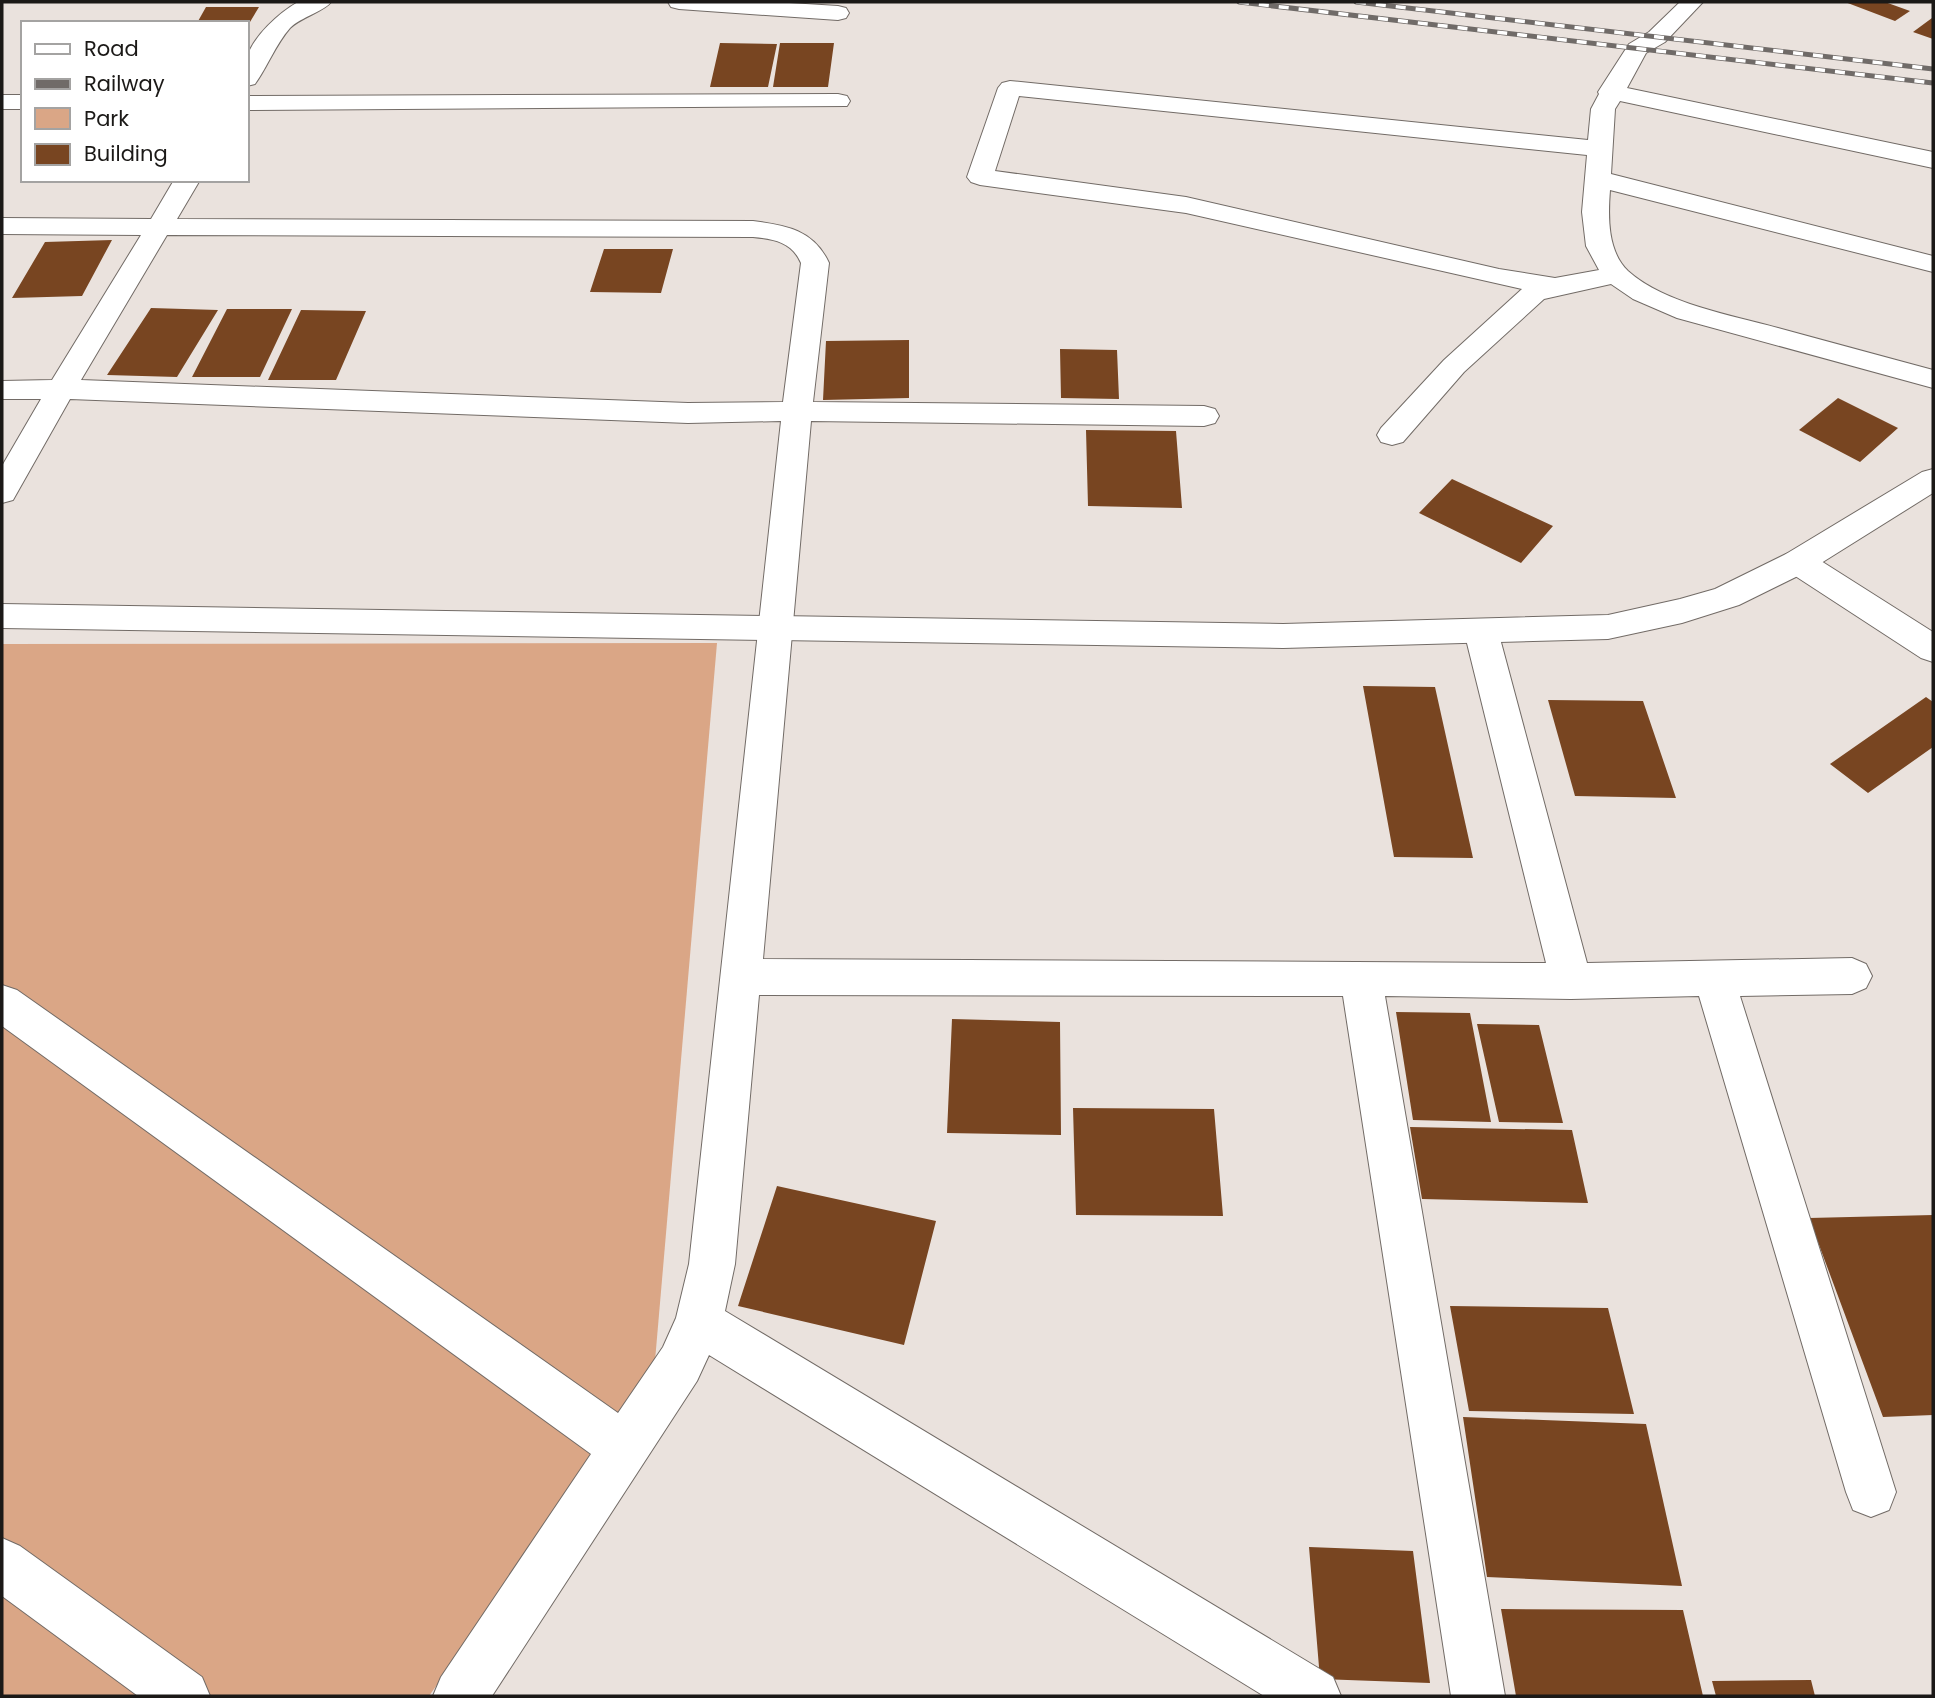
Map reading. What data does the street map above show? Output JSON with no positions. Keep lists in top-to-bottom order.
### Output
{
  "legend": [
    "Road",
    "Railway",
    "Park",
    "Building"
  ]
}
